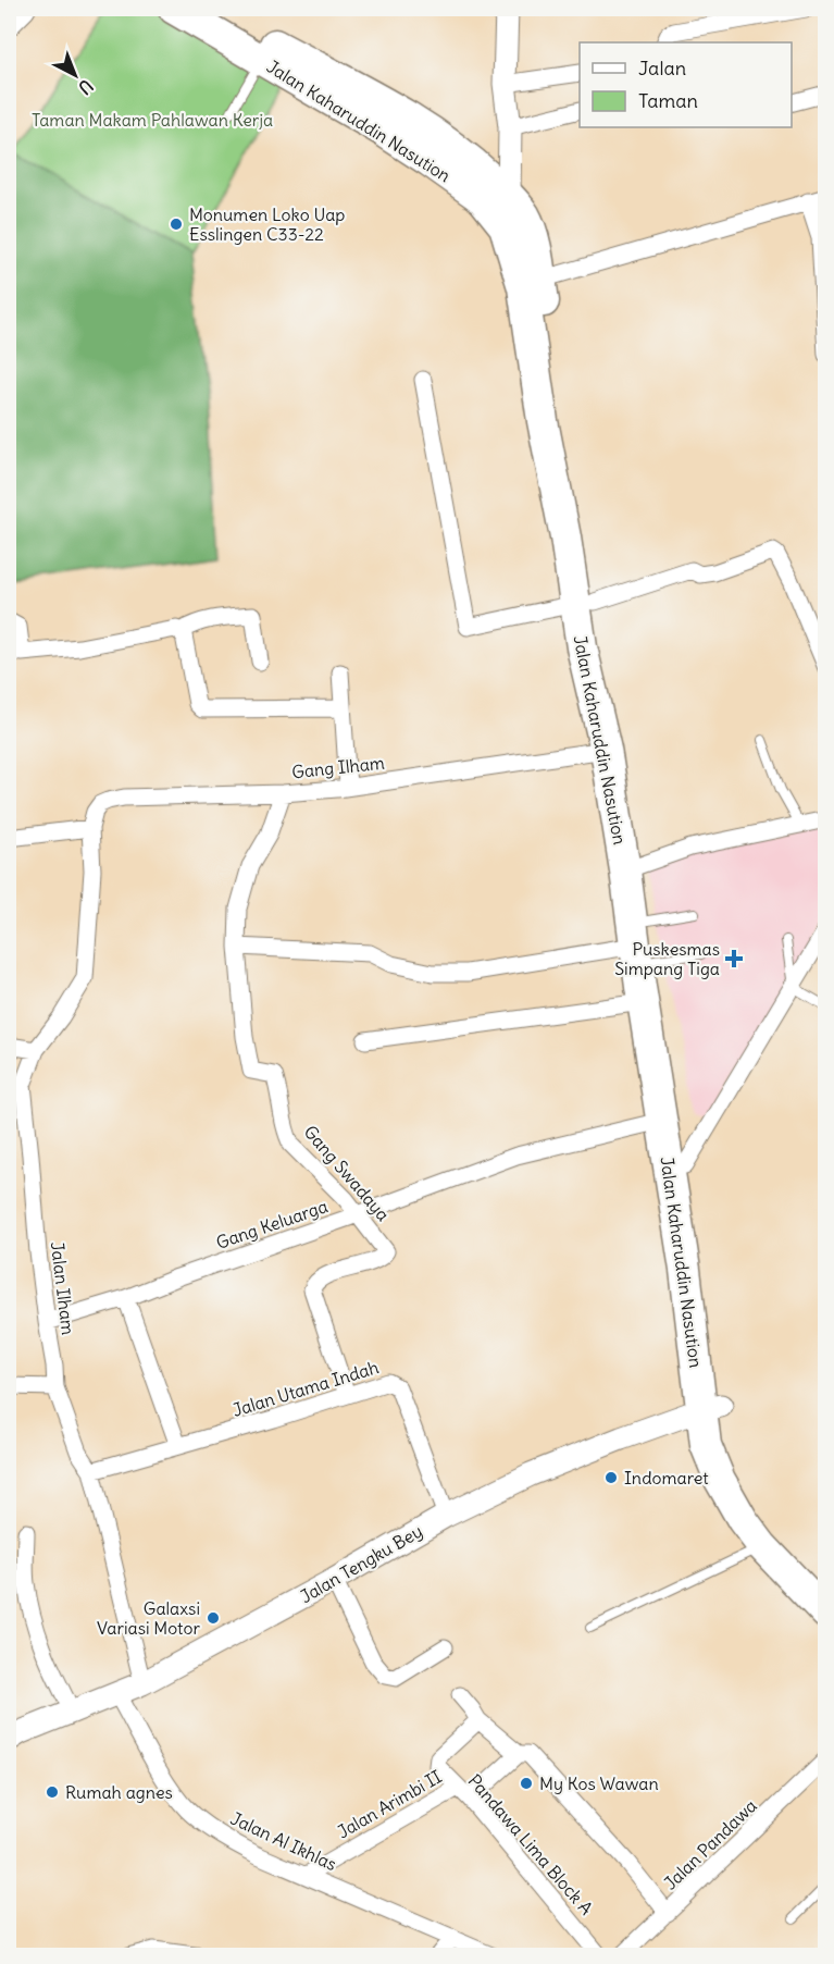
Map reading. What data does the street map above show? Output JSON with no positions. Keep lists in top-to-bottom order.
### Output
{
  "streets": {
    "highway": ["Jalan Kaharuddin Nasution"],
    "main road": ["Jalan Tengku Bey"],
    "street": [
      "Gang Ilham",
      "Gang Swadaya",
      "Gang Keluarga",
      "Jalan Ilham",
      "Jalan Utama Indah",
      "Jalan Arimbi II",
      "Jalan Al Ikhlas",
      "Pandawa Lima Block A",
      "Jalan Pandawa"
    ]
  },
  "crossings": [
    ["Jalan Kaharuddin Nasution", "Gang Ilham"],
    ["Jalan Kaharuddin Nasution", "Gang Keluarga"],
    ["Jalan Kaharuddin Nasution", "Jalan Tengku Bey"],
    ["Gang Ilham", "Gang Swadaya"],
    ["Gang Ilham", "Jalan Ilham"],
    ["Gang Swadaya", "Gang Keluarga"],
    ["Gang Swadaya", "Jalan Utama Indah"],
    ["Gang Keluarga", "Jalan Ilham"],
    ["Jalan Ilham", "Jalan Utama Indah"],
    ["Jalan Ilham", "Jalan Tengku Bey"],
    ["Jalan Utama Indah", "Jalan Tengku Bey"],
    ["Jalan Tengku Bey", "Jalan Al Ikhlas"],
    ["Jalan Arimbi II", "Jalan Al Ikhlas"],
    ["Jalan Arimbi II", "Pandawa Lima Block A"]
  ],
  "parks": ["Taman Makam Pahlawan Kerja"],
  "places": {
    "other": [
      "Monumen Loko Uap Esslingen C33-22",
      "Indomaret",
      "Galaxsi Variasi Motor",
      "My Kos Wawan",
      "Rumah agnes"
    ],
    "health": ["Puskesmas Simpang Tiga"]
  },
  "legend": ["Jalan", "Taman"],
  "north": "bottom right"
}
